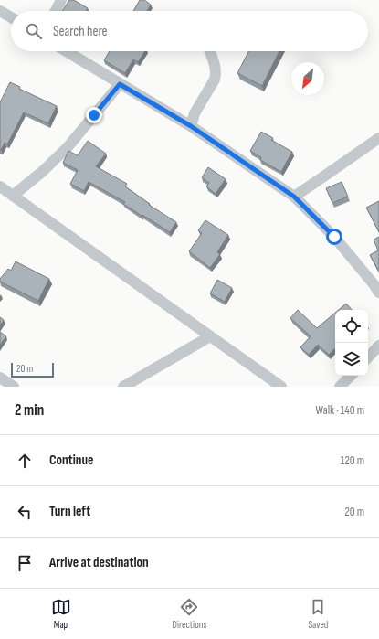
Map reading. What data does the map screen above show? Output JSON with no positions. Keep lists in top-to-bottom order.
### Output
{
  "scale_bar": "20 m",
  "north": "bottom left",
  "page": {
    "search": "Search here",
    "scale": "20 m",
    "heading": ["2 min", "Walk · 140 m"],
    "list": [
      ["Continue", "120 m"],
      ["Turn left", "20 m"],
      "Arrive at destination"
    ],
    "nav": ["Map", "Directions", "Saved"]
  }
}
